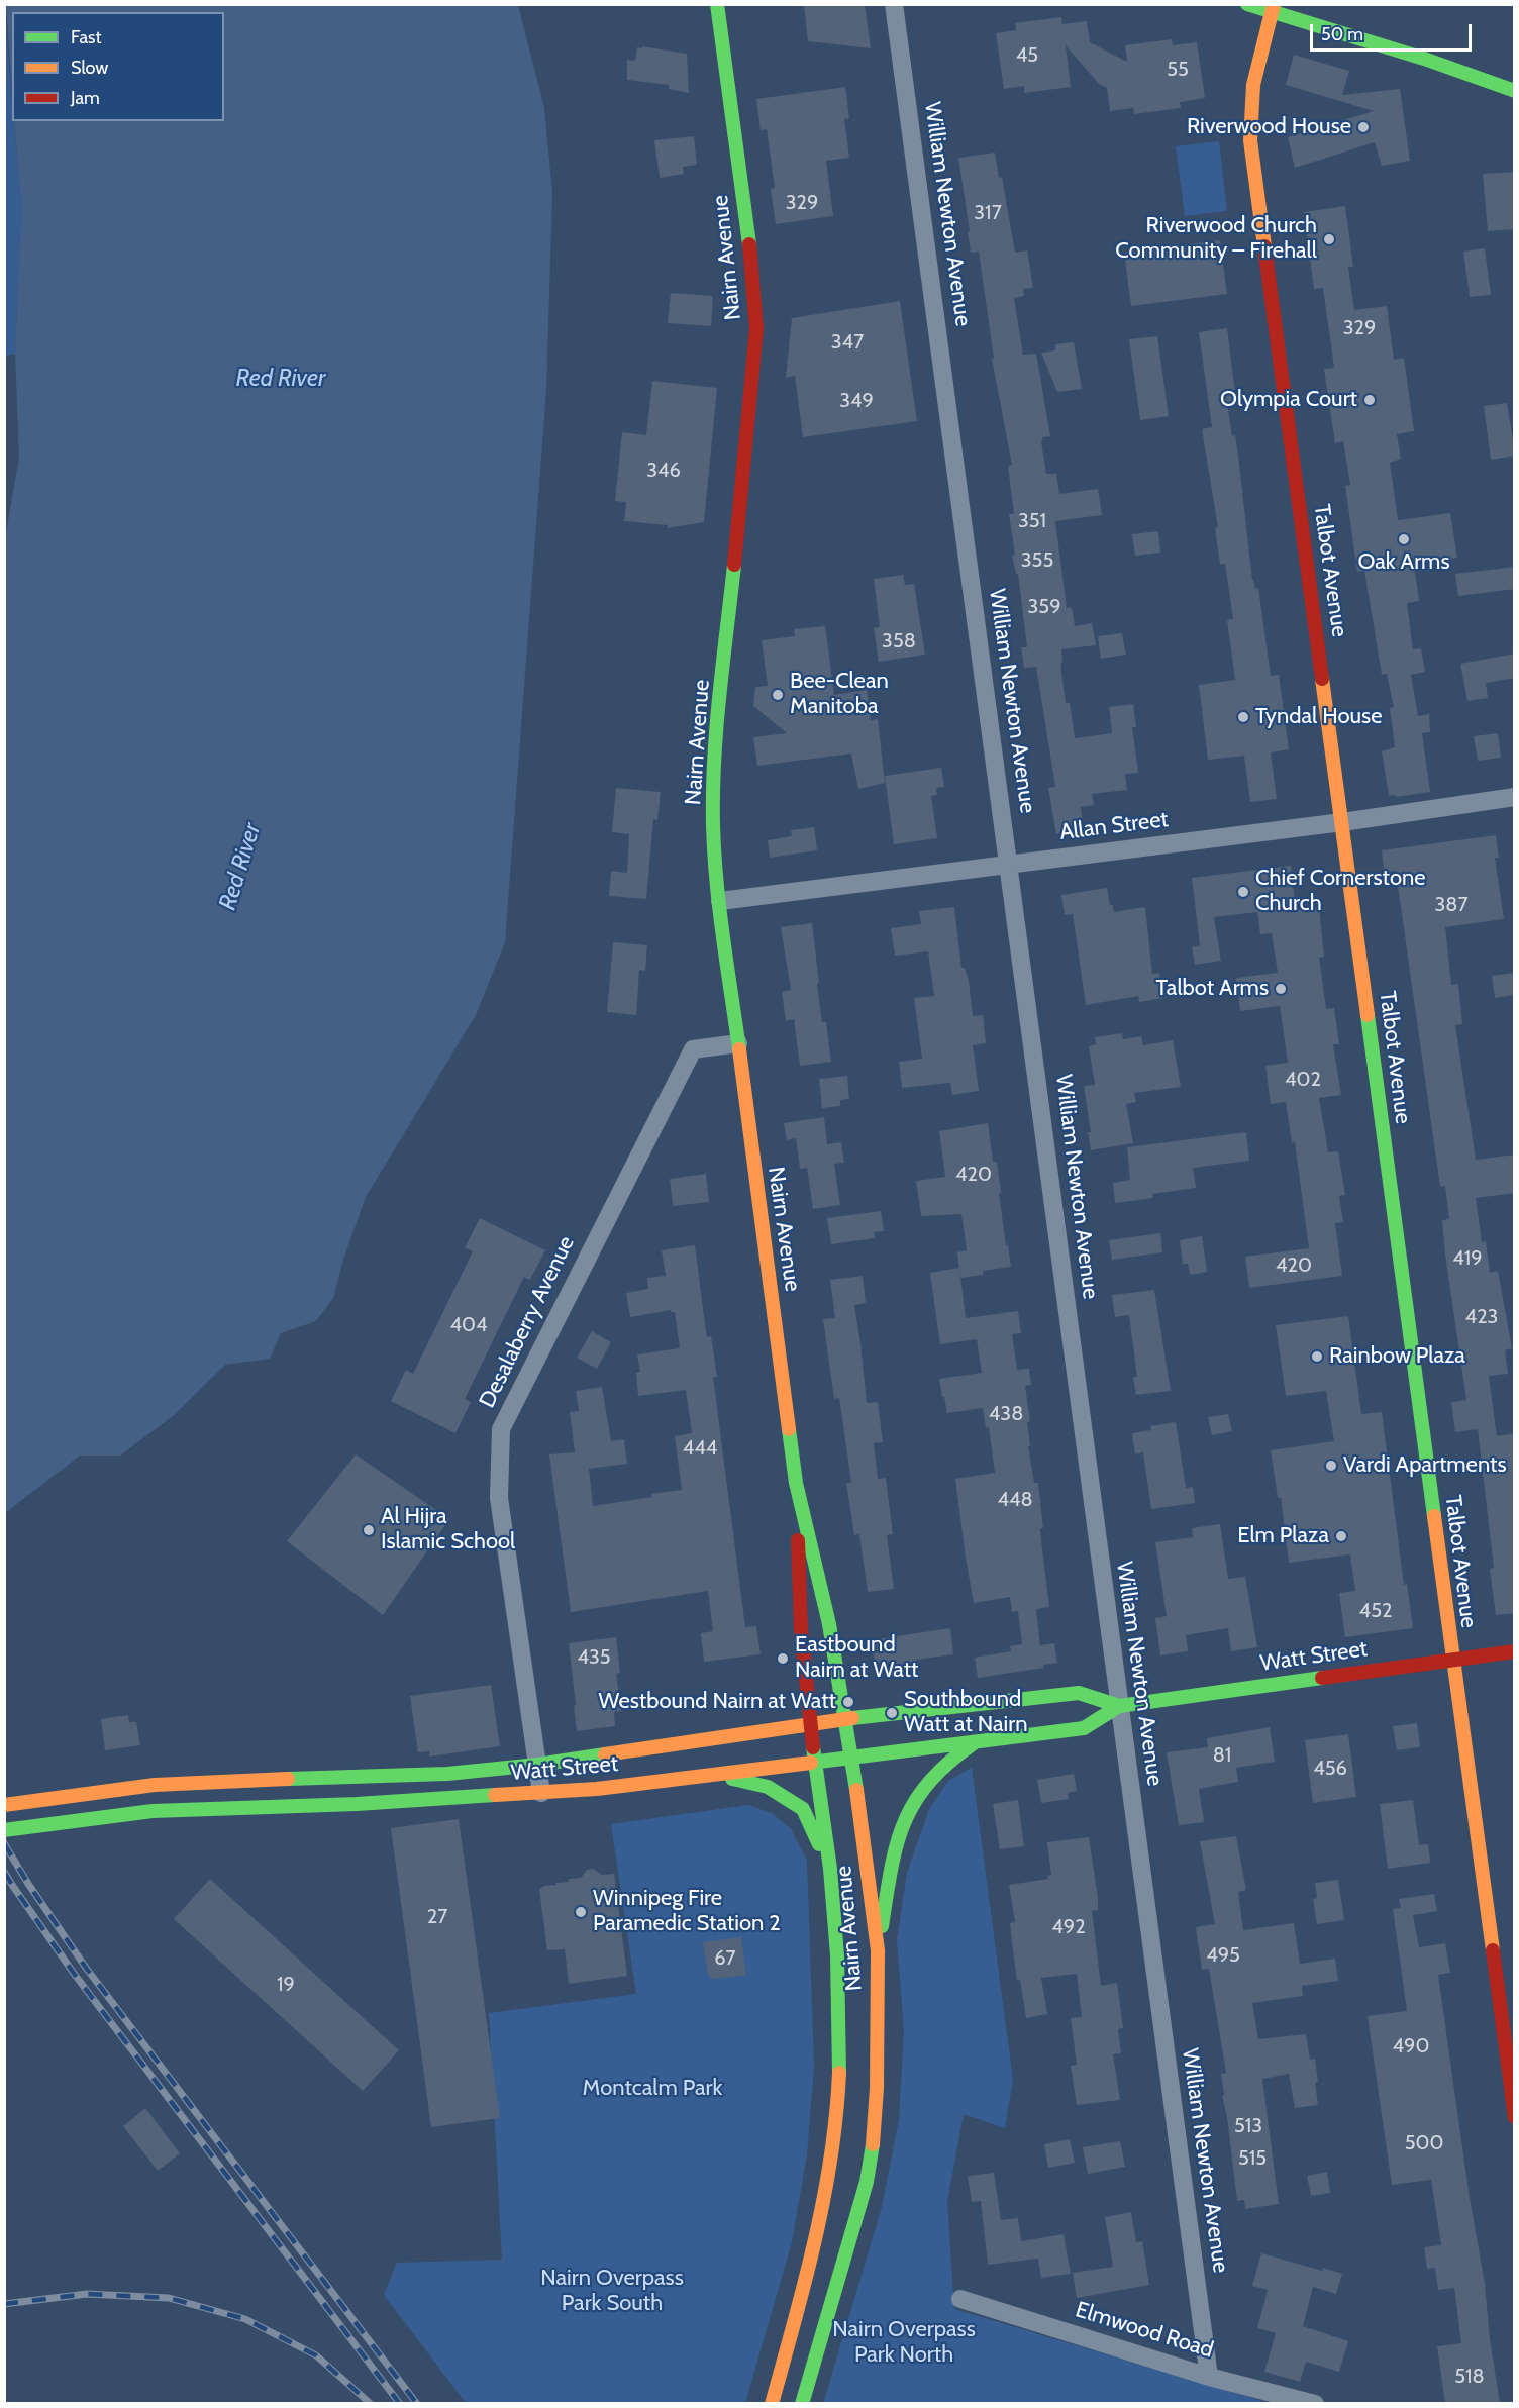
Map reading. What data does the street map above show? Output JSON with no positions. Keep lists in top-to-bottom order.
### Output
{
  "streets": {
    "main road": ["Nairn Avenue", "Talbot Avenue", "Watt Street"],
    "street": [
      "William Newton Avenue",
      "Allan Street",
      "Desalaberry Avenue",
      "Elmwood Road"
    ]
  },
  "crossings": [
    ["William Newton Avenue", "Allan Street"],
    ["William Newton Avenue", "Watt Street"],
    ["William Newton Avenue", "Elmwood Road"],
    ["Nairn Avenue", "Allan Street"],
    ["Nairn Avenue", "Desalaberry Avenue"],
    ["Nairn Avenue", "Watt Street"],
    ["Talbot Avenue", "Allan Street"],
    ["Talbot Avenue", "Watt Street"],
    ["Desalaberry Avenue", "Watt Street"]
  ],
  "water": ["Red River"],
  "parks": ["Montcalm Park", "Nairn Overpass Park South", "Nairn Overpass Park North"],
  "places": [
    "Riverwood House",
    "Riverwood Church Community – Firehall",
    "Olympia Court",
    "Oak Arms",
    "Bee-Clean Manitoba",
    "Tyndal House",
    "Chief Cornerstone Church",
    "Talbot Arms",
    "Rainbow Plaza",
    "Vardi Apartments",
    "Al Hijra Islamic School",
    "Elm Plaza",
    "Eastbound Nairn at Watt",
    "Westbound Nairn at Watt",
    "Southbound Watt at Nairn",
    "Winnipeg Fire Paramedic Station 2"
  ],
  "house_numbers": [
    "45",
    "55",
    "329",
    "317",
    "329",
    "347",
    "349",
    "346",
    "351",
    "355",
    "359",
    "358",
    "387",
    "402",
    "420",
    "419",
    "420",
    "423",
    "404",
    "438",
    "444",
    "448",
    "452",
    "435",
    "81",
    "456",
    "27",
    "492",
    "495",
    "67",
    "19",
    "490",
    "513",
    "500",
    "515",
    "518"
  ],
  "legend": ["Fast", "Slow", "Jam"],
  "scale_bar": "50 m"
}
